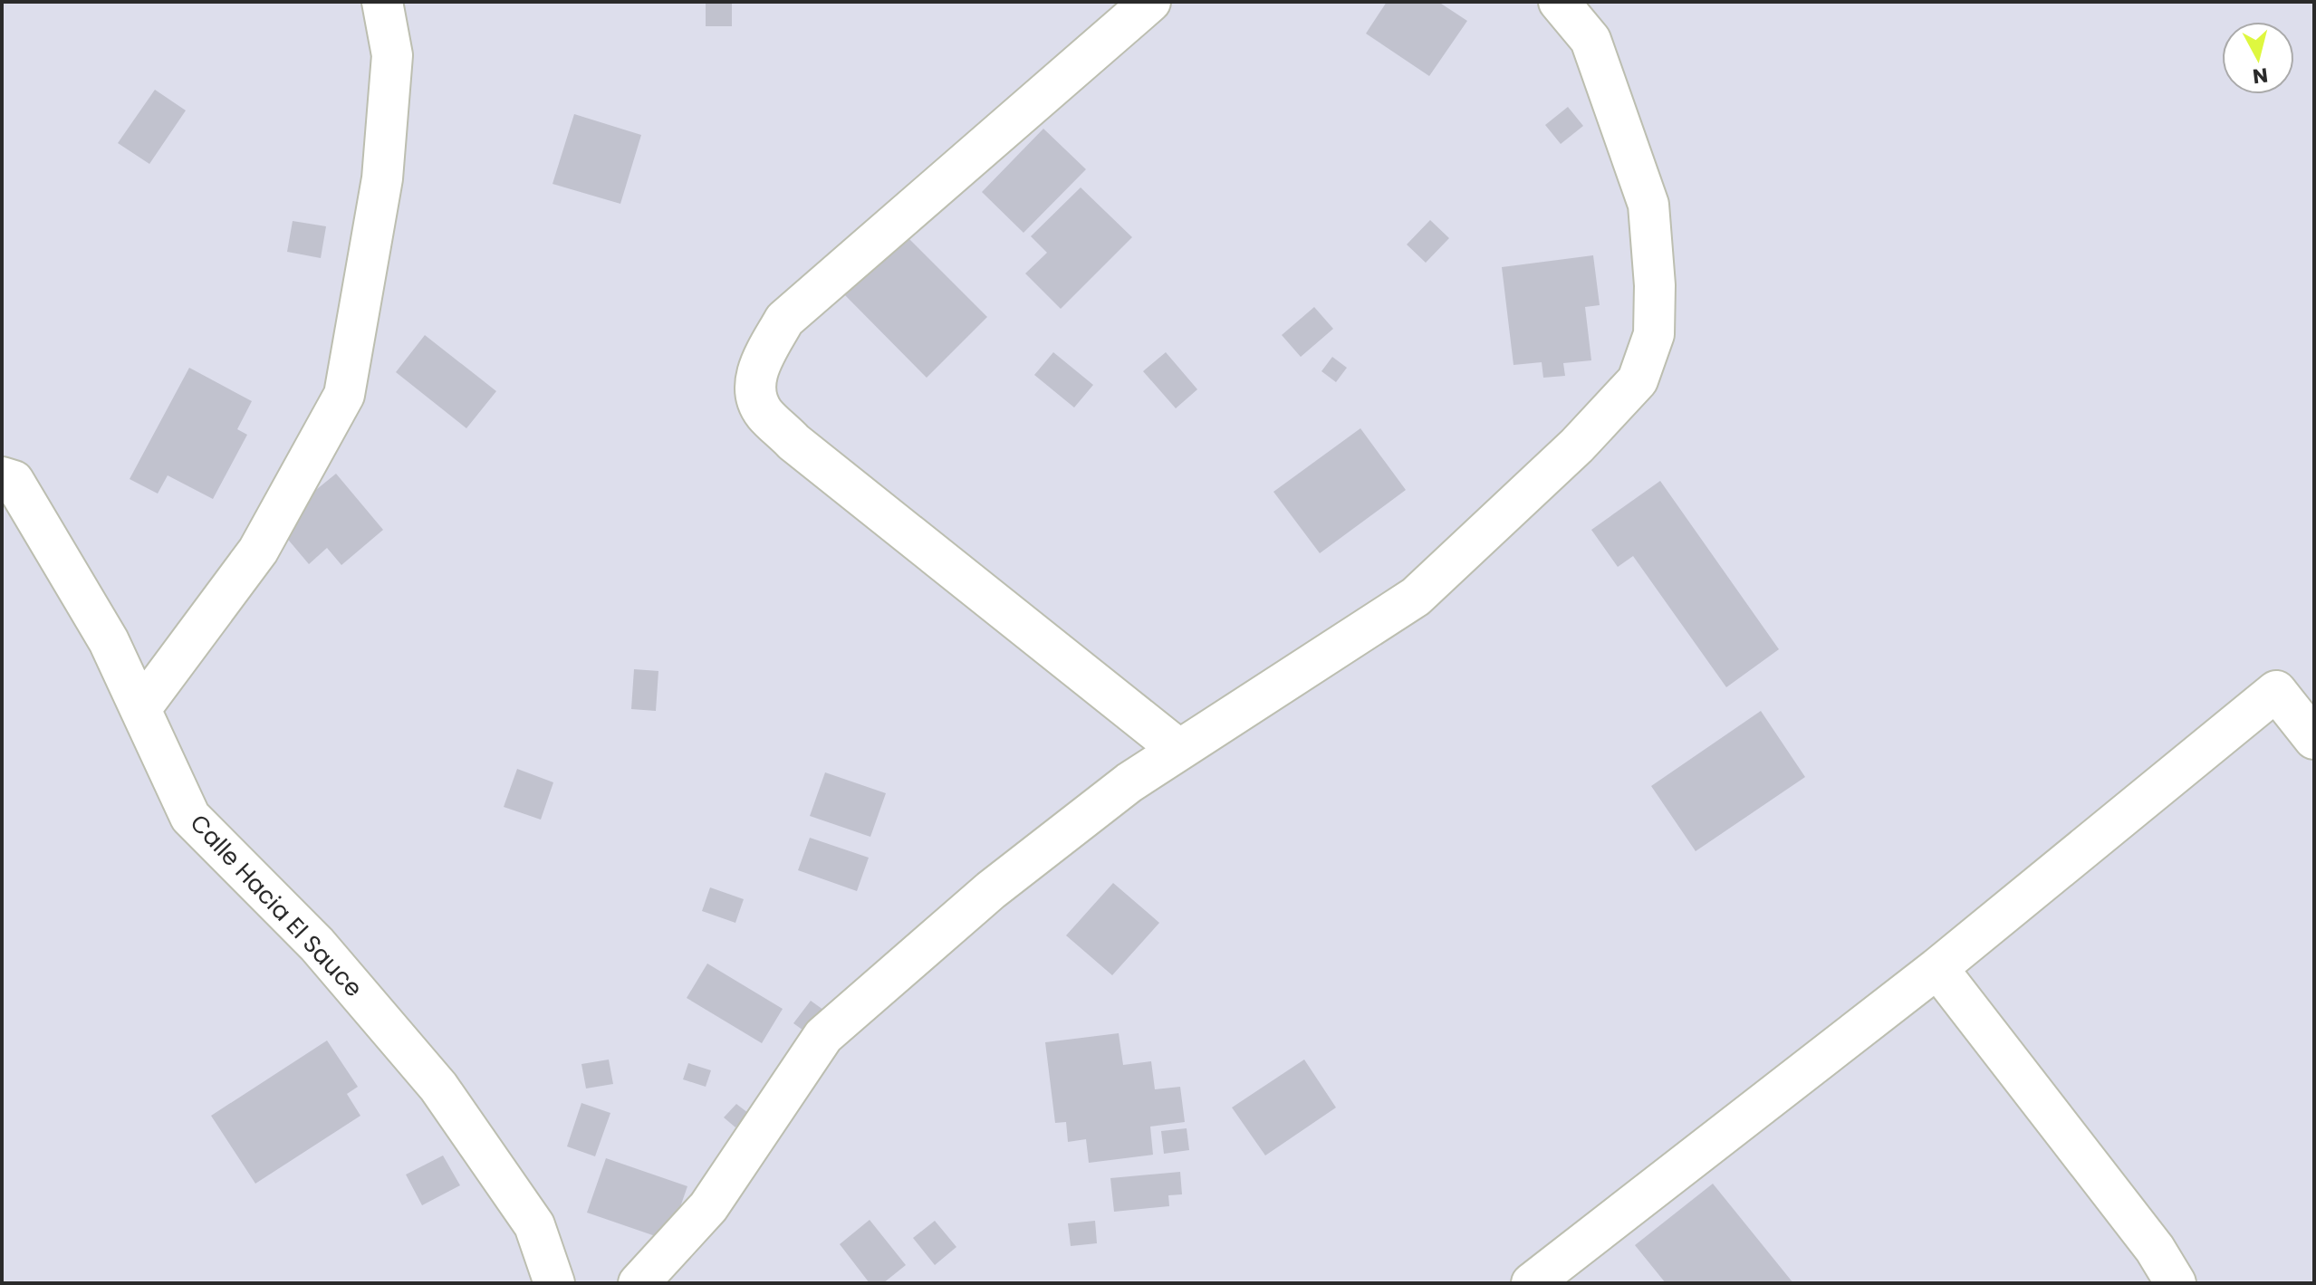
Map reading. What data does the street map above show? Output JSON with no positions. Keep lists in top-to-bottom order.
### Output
{
  "streets": {
    "street": ["Calle Hacia El Sauce"]
  },
  "north": "bottom"
}
